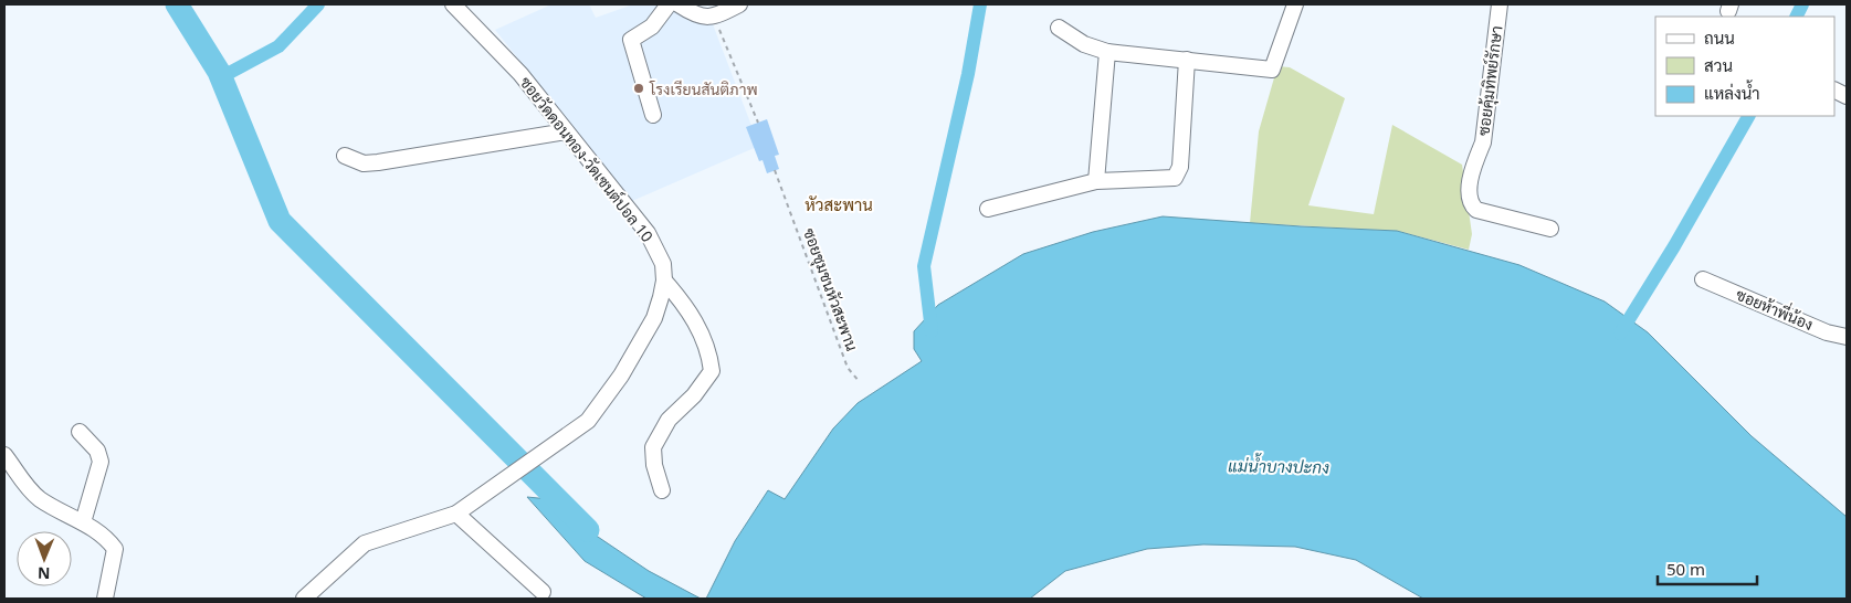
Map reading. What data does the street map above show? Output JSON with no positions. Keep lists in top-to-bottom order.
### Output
{
  "streets": {
    "street": ["ซอยคุ้มทิพย์รักษา", "ซอยวัดดอนทอง-วัดเซนต์ปอล 10", "ซอยห้าพี่น้อง"],
    "path": ["ซอยชุมชนหัวสะพาน"]
  },
  "districts": ["หัวสะพาน"],
  "water": ["แม่น้ำบางปะกง"],
  "places": ["โรงเรียนสันติภาพ"],
  "legend": ["ถนน", "สวน", "แหล่งน้ำ"],
  "scale_bar": "50 m",
  "north": "bottom"
}
